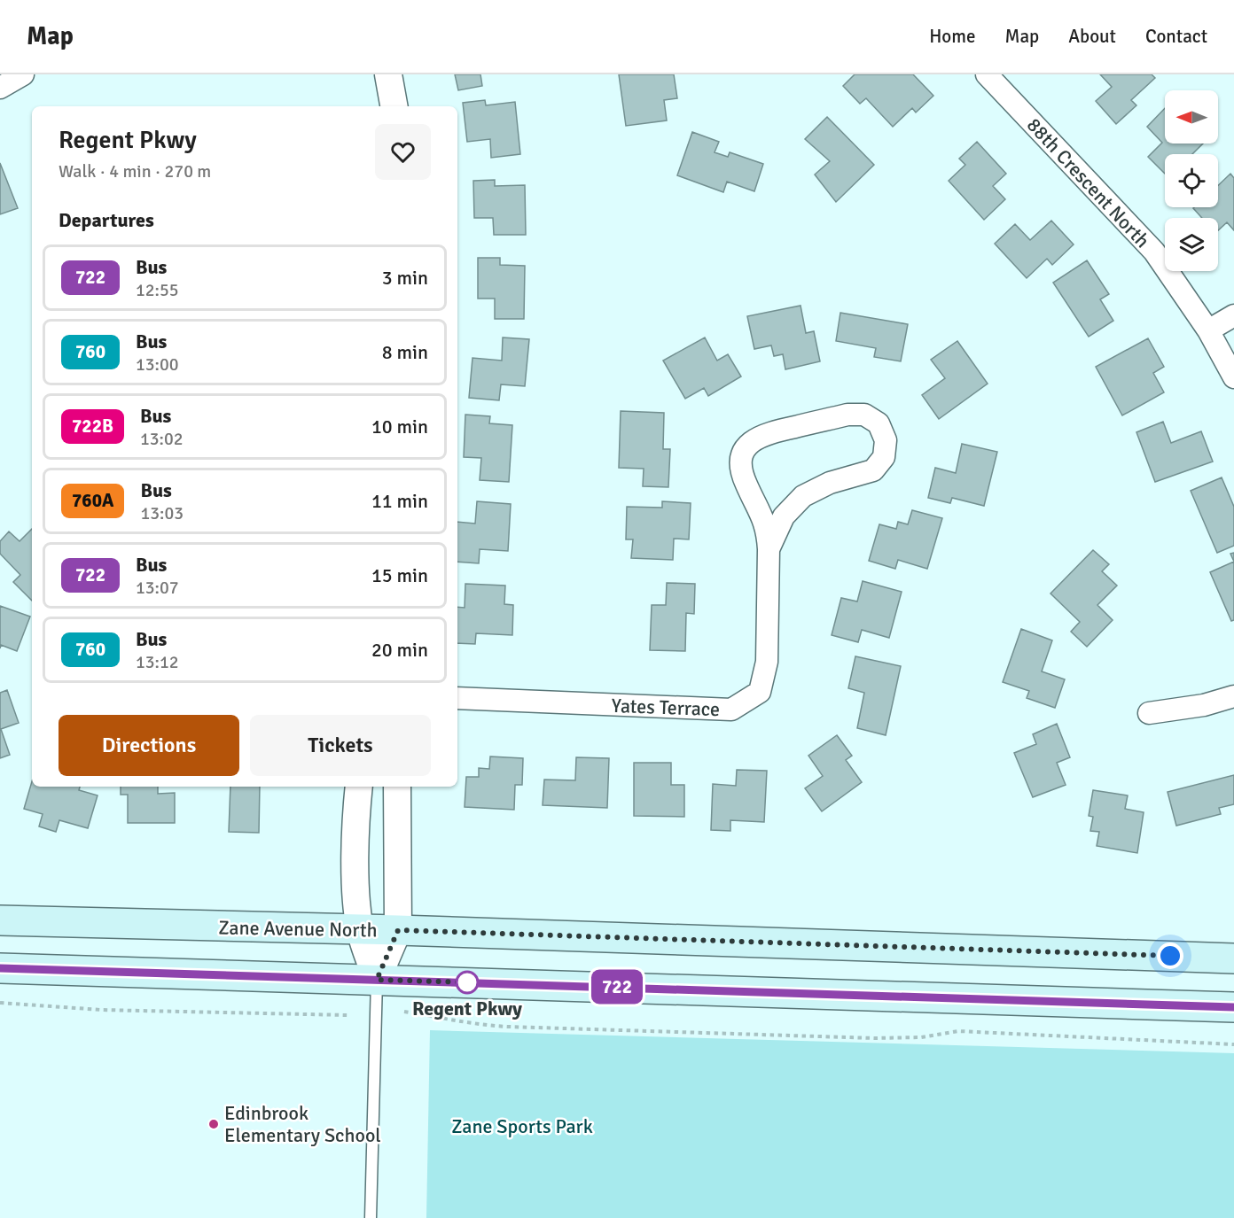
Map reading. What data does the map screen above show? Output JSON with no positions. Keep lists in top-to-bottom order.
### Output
{
  "streets": {
    "main road": ["Zane Avenue North"],
    "street": ["88th Crescent North", "Yates Terrace"]
  },
  "parks": ["Zane Sports Park"],
  "places": ["Regent Pkwy", "Edinbrook Elementary School"],
  "lines": ["bus line 722"],
  "north": "left",
  "page": {
    "header": "Map",
    "nav": [
      "Home",
      "Map",
      "About",
      "Contact"
    ],
    "on_map": "722",
    "heading": [
      ["Regent Pkwy", "Walk · 4 min · 270 m"],
      "Departures"
    ],
    "list": [
      {
        "mark": "722",
        "name": "Bus",
        "note": "12:55",
        "value": "3 min"
      },
      {
        "mark": "760",
        "name": "Bus",
        "note": "13:00",
        "value": "8 min"
      },
      {
        "mark": "722B",
        "name": "Bus",
        "note": "13:02",
        "value": "10 min"
      },
      {
        "mark": "760A",
        "name": "Bus",
        "note": "13:03",
        "value": "11 min"
      },
      {
        "mark": "722",
        "name": "Bus",
        "note": "13:07",
        "value": "15 min"
      },
      {
        "mark": "760",
        "name": "Bus",
        "note": "13:12",
        "value": "20 min"
      }
    ],
    "buttons": ["Directions", "Tickets"]
  }
}
